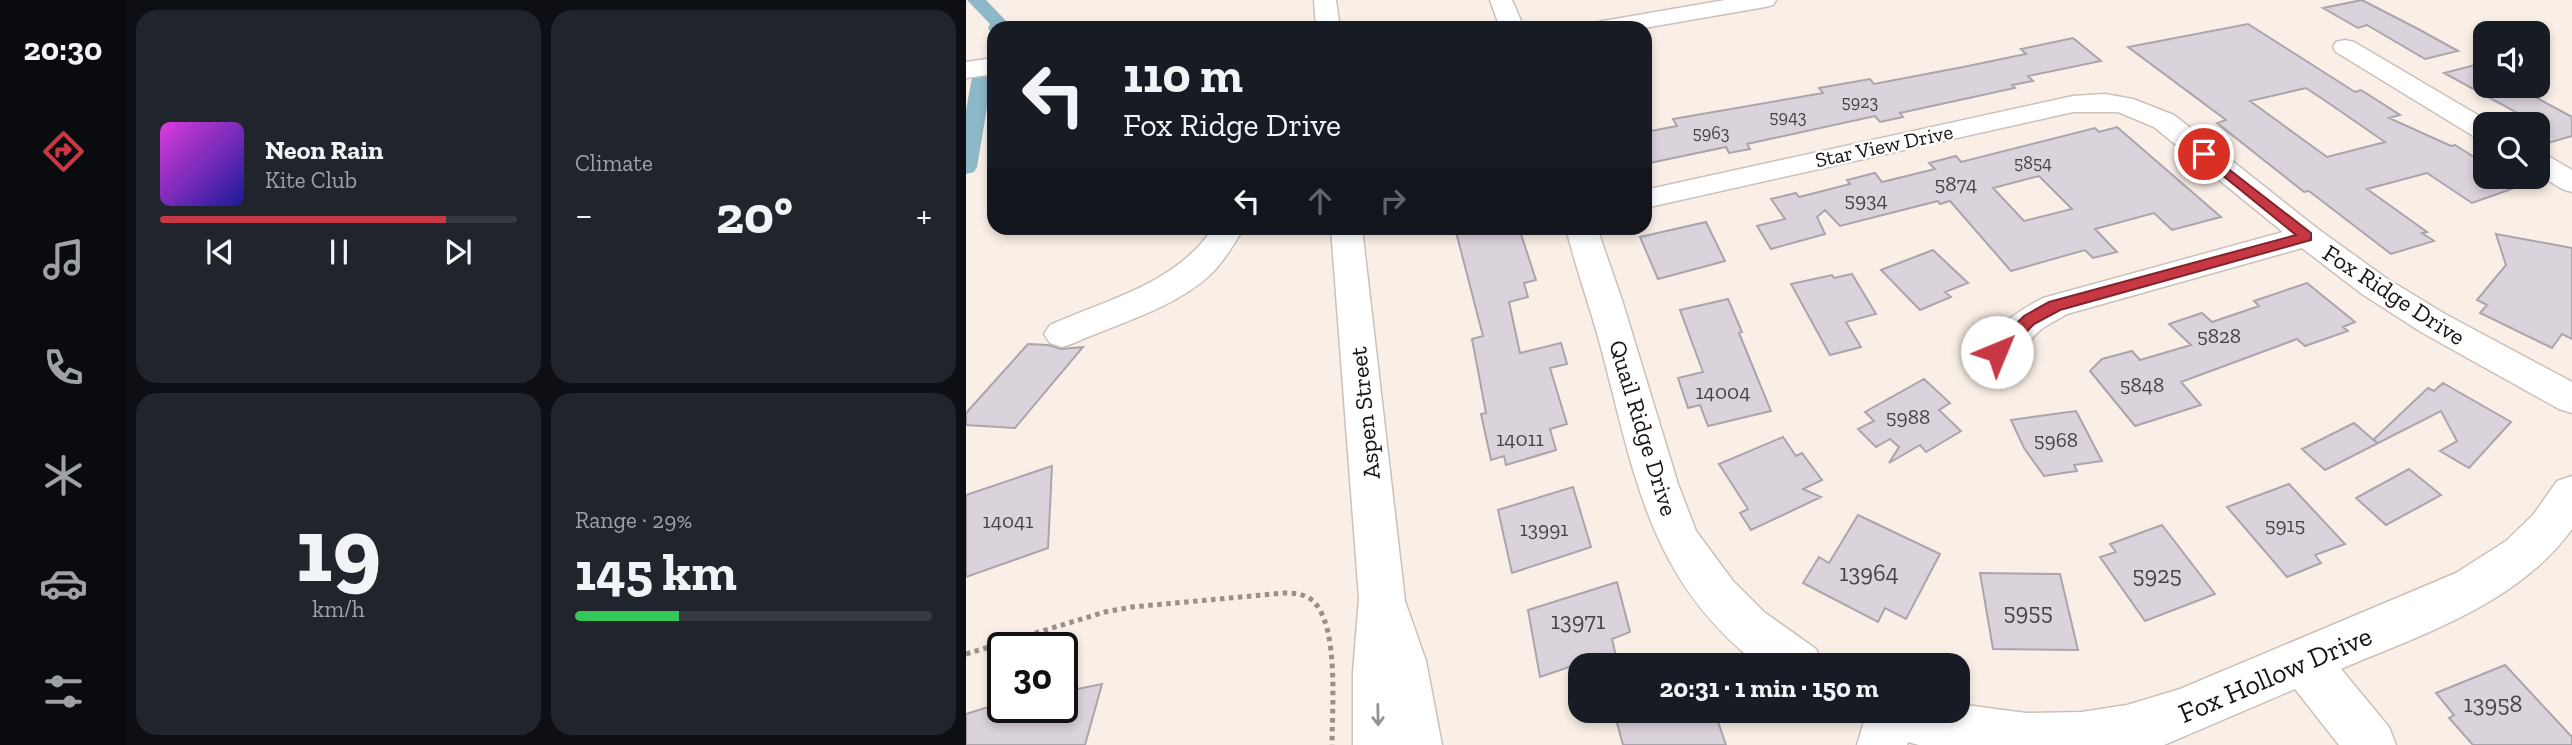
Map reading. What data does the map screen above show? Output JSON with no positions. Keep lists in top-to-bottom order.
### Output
{
  "streets": {
    "street": [
      "Star View Drive",
      "Fox Ridge Drive",
      "Aspen Street",
      "Quail Ridge Drive",
      "Fox Hollow Drive"
    ]
  },
  "crossings": [
    ["Star View Drive", "Fox Ridge Drive"]
  ],
  "house_numbers": [
    "5923",
    "5943",
    "5963",
    "5854",
    "5874",
    "5934",
    "5828",
    "5848",
    "14004",
    "5988",
    "14011",
    "5968",
    "14041",
    "5915",
    "13991",
    "13964",
    "5925",
    "5955",
    "13971",
    "13958"
  ],
  "page": {
    "tabs": "20:30",
    "tile": [
      "Climate",
      ["19", "km/h"],
      ["Range · 29%", "145 km"]
    ],
    "turn": ["110 m", "Fox Ridge Drive"],
    "song": ["Neon Rain", "Kite Club"],
    "heat": ["−", "20°", "+"],
    "limit": "30",
    "trip": "20:31 · 1 min · 150 m"
  }
}
